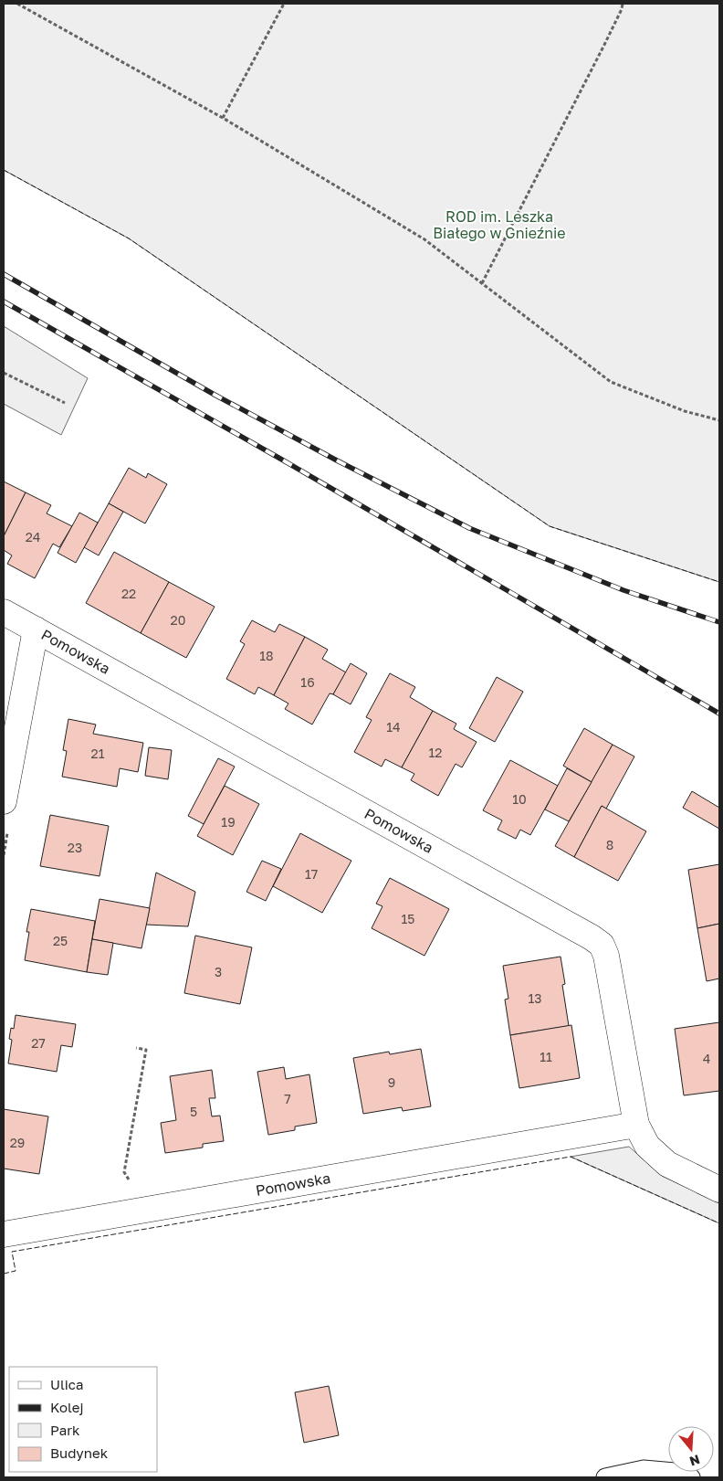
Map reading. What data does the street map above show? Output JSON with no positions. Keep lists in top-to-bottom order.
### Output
{
  "streets": {
    "street": ["Pomowska"]
  },
  "parks": ["ROD im. Leszka Białego w Gnieźnie"],
  "house_numbers": [
    "24",
    "22",
    "20",
    "18",
    "16",
    "14",
    "12",
    "21",
    "10",
    "19",
    "8",
    "23",
    "17",
    "15",
    "25",
    "3",
    "13",
    "27",
    "11",
    "4",
    "9",
    "7",
    "5",
    "29"
  ],
  "legend": [
    "Ulica",
    "Kolej",
    "Park",
    "Budynek"
  ],
  "north": "bottom"
}
